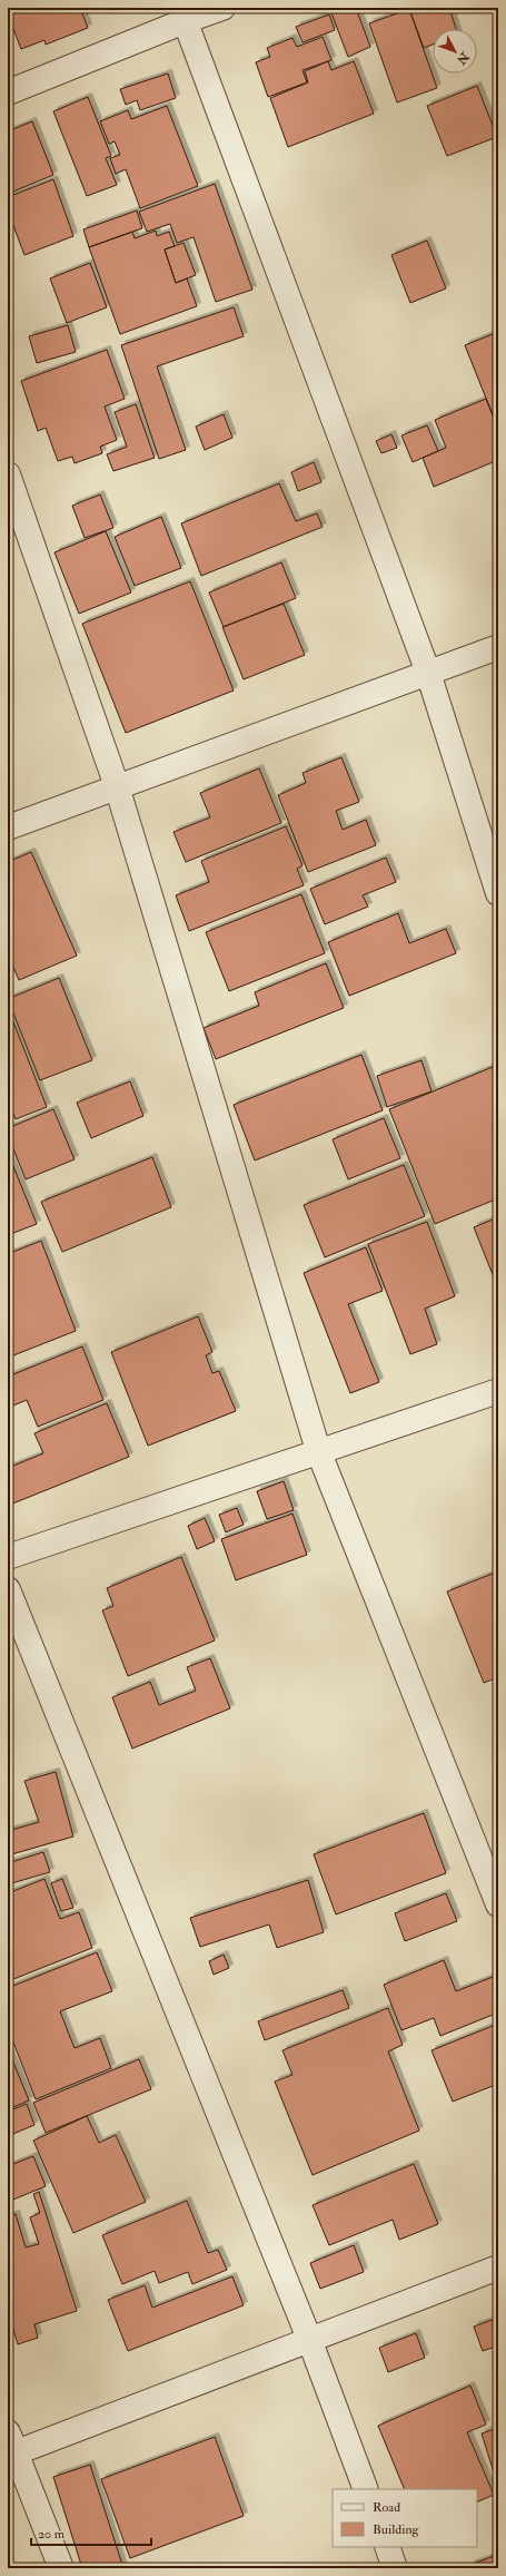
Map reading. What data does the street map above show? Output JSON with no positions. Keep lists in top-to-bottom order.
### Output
{
  "legend": ["Road", "Building"],
  "scale_bar": "20 m",
  "north": "bottom right"
}
